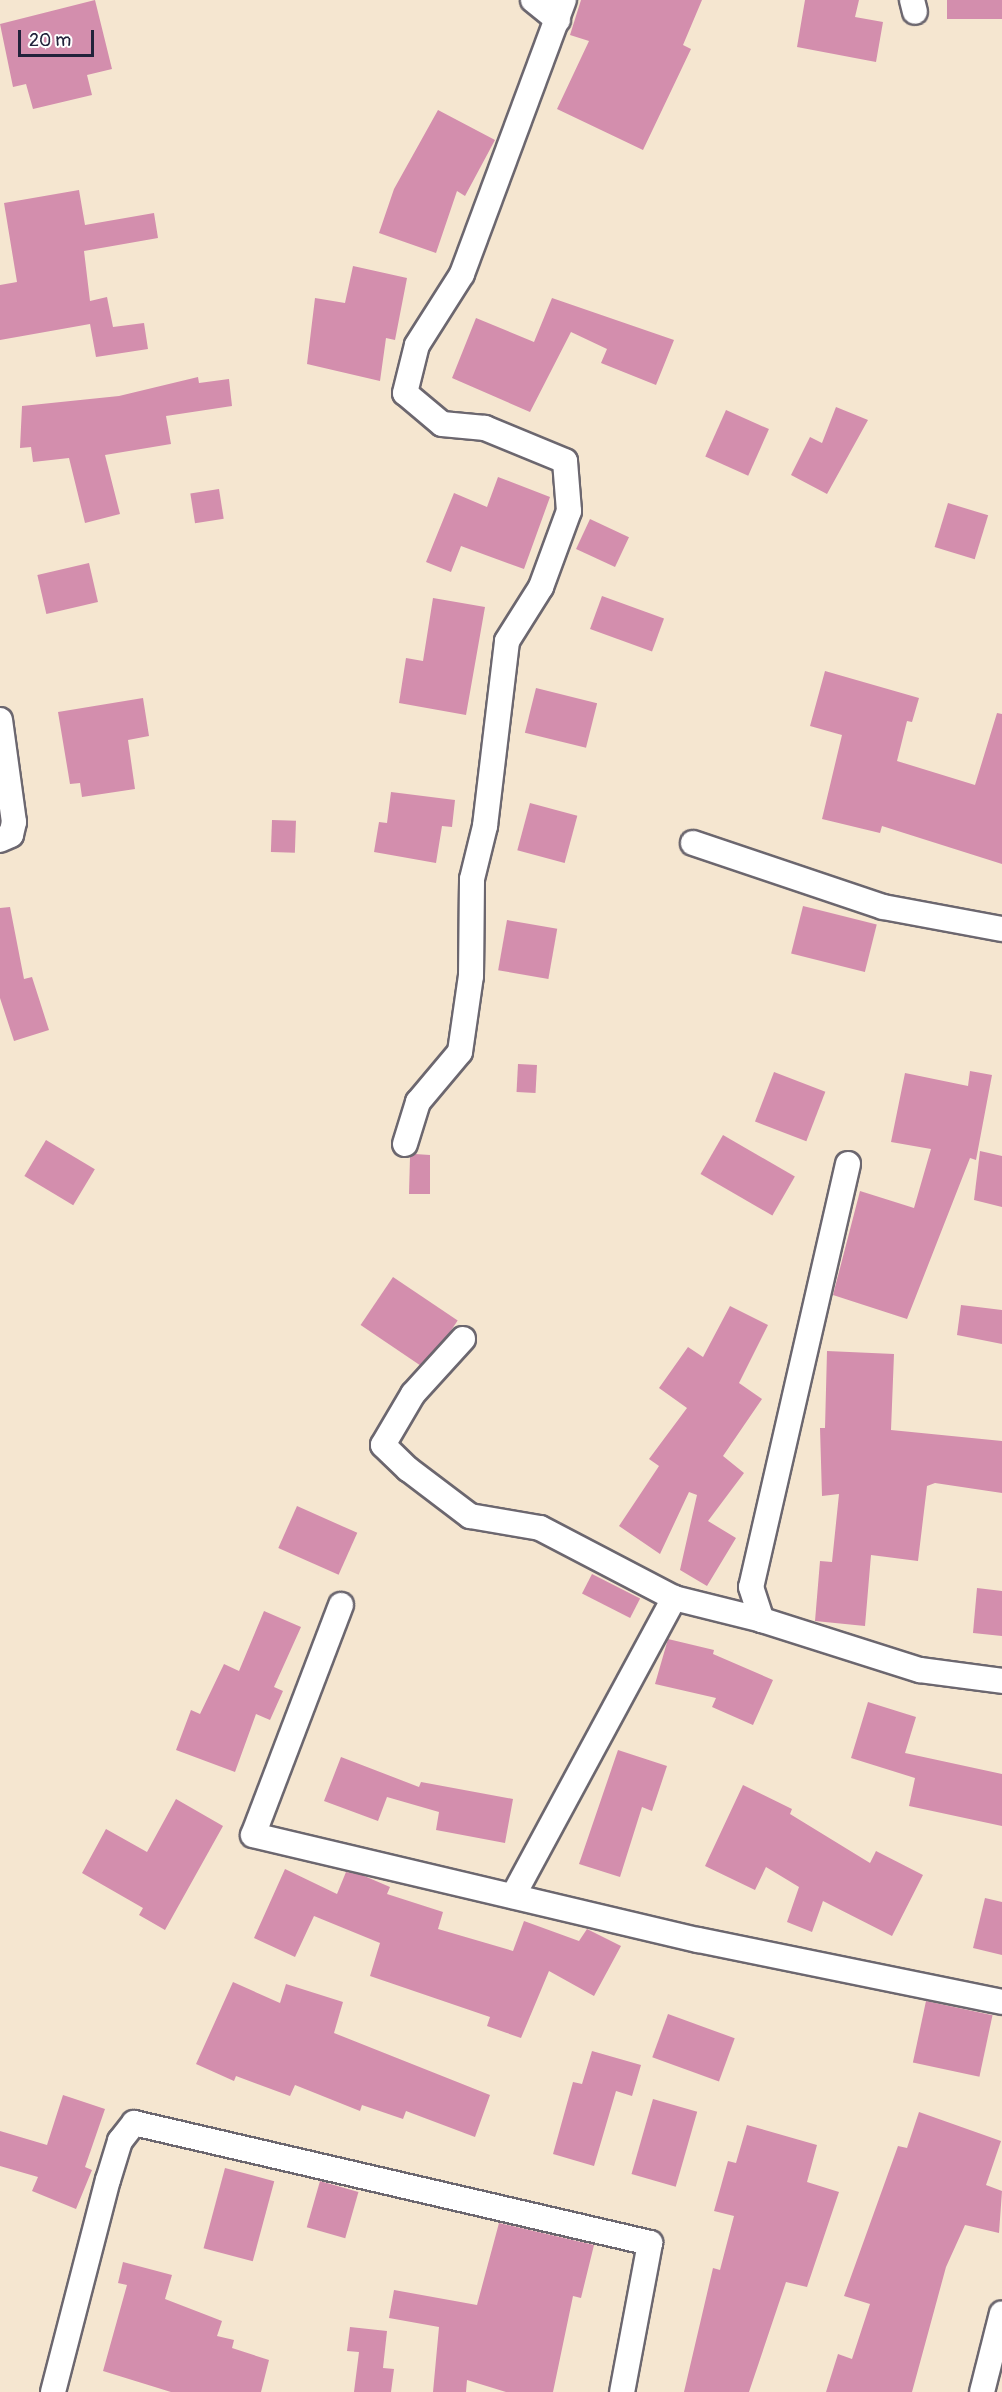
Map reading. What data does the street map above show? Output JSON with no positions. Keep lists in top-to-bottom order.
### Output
{
  "scale_bar": "20 m"
}
